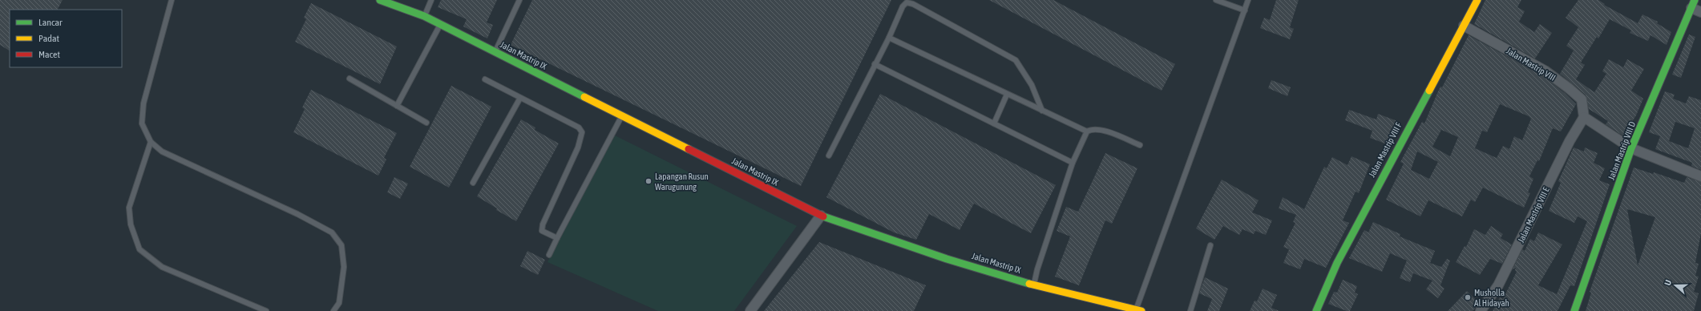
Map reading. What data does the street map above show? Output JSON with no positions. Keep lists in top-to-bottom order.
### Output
{
  "streets": {
    "street": [
      "Jalan Mastrip IX",
      "Jalan Mastrip VIII",
      "Jalan Mastrip VIII F",
      "Jalan Mastrip VIII D",
      "Jalan Mastrip VIII E"
    ]
  },
  "crossings": [
    ["Jalan Mastrip VIII", "Jalan Mastrip VIII F"],
    ["Jalan Mastrip VIII", "Jalan Mastrip VIII E"]
  ],
  "places": ["Lapangan Rusun Warugunung", "Musholla Al Hidayah"],
  "legend": ["Lancar", "Padat", "Macet"],
  "north": "left"
}
